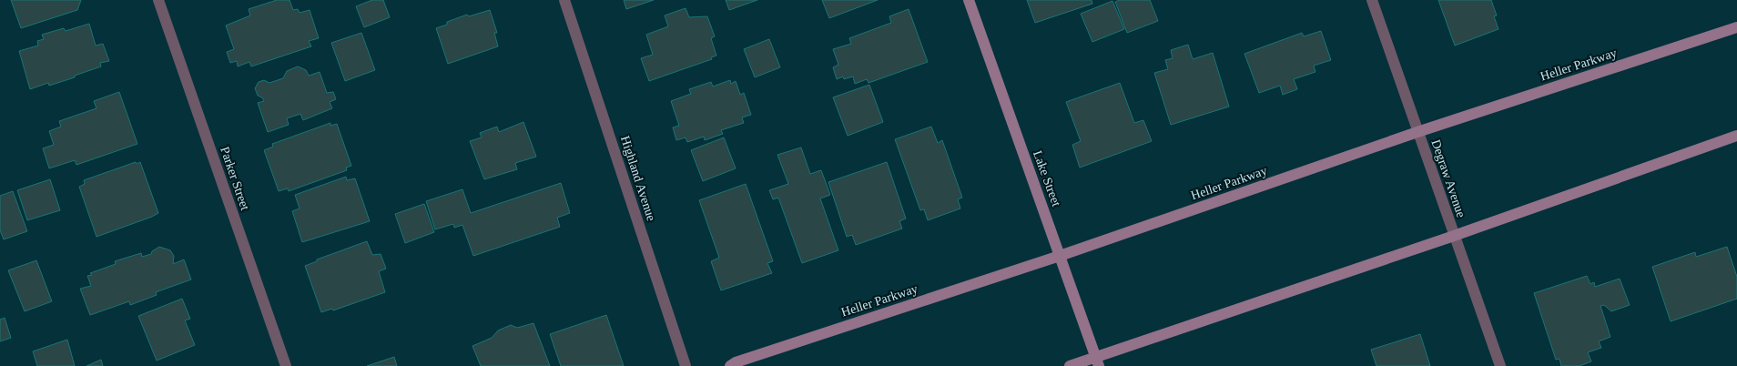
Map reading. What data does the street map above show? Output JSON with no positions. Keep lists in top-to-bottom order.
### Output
{
  "streets": {
    "main road": ["Heller Parkway", "Lake Street"],
    "street": ["Parker Street", "Highland Avenue", "Degraw Avenue"]
  },
  "crossings": [
    ["Heller Parkway", "Lake Street"],
    ["Heller Parkway", "Degraw Avenue"]
  ]
}
